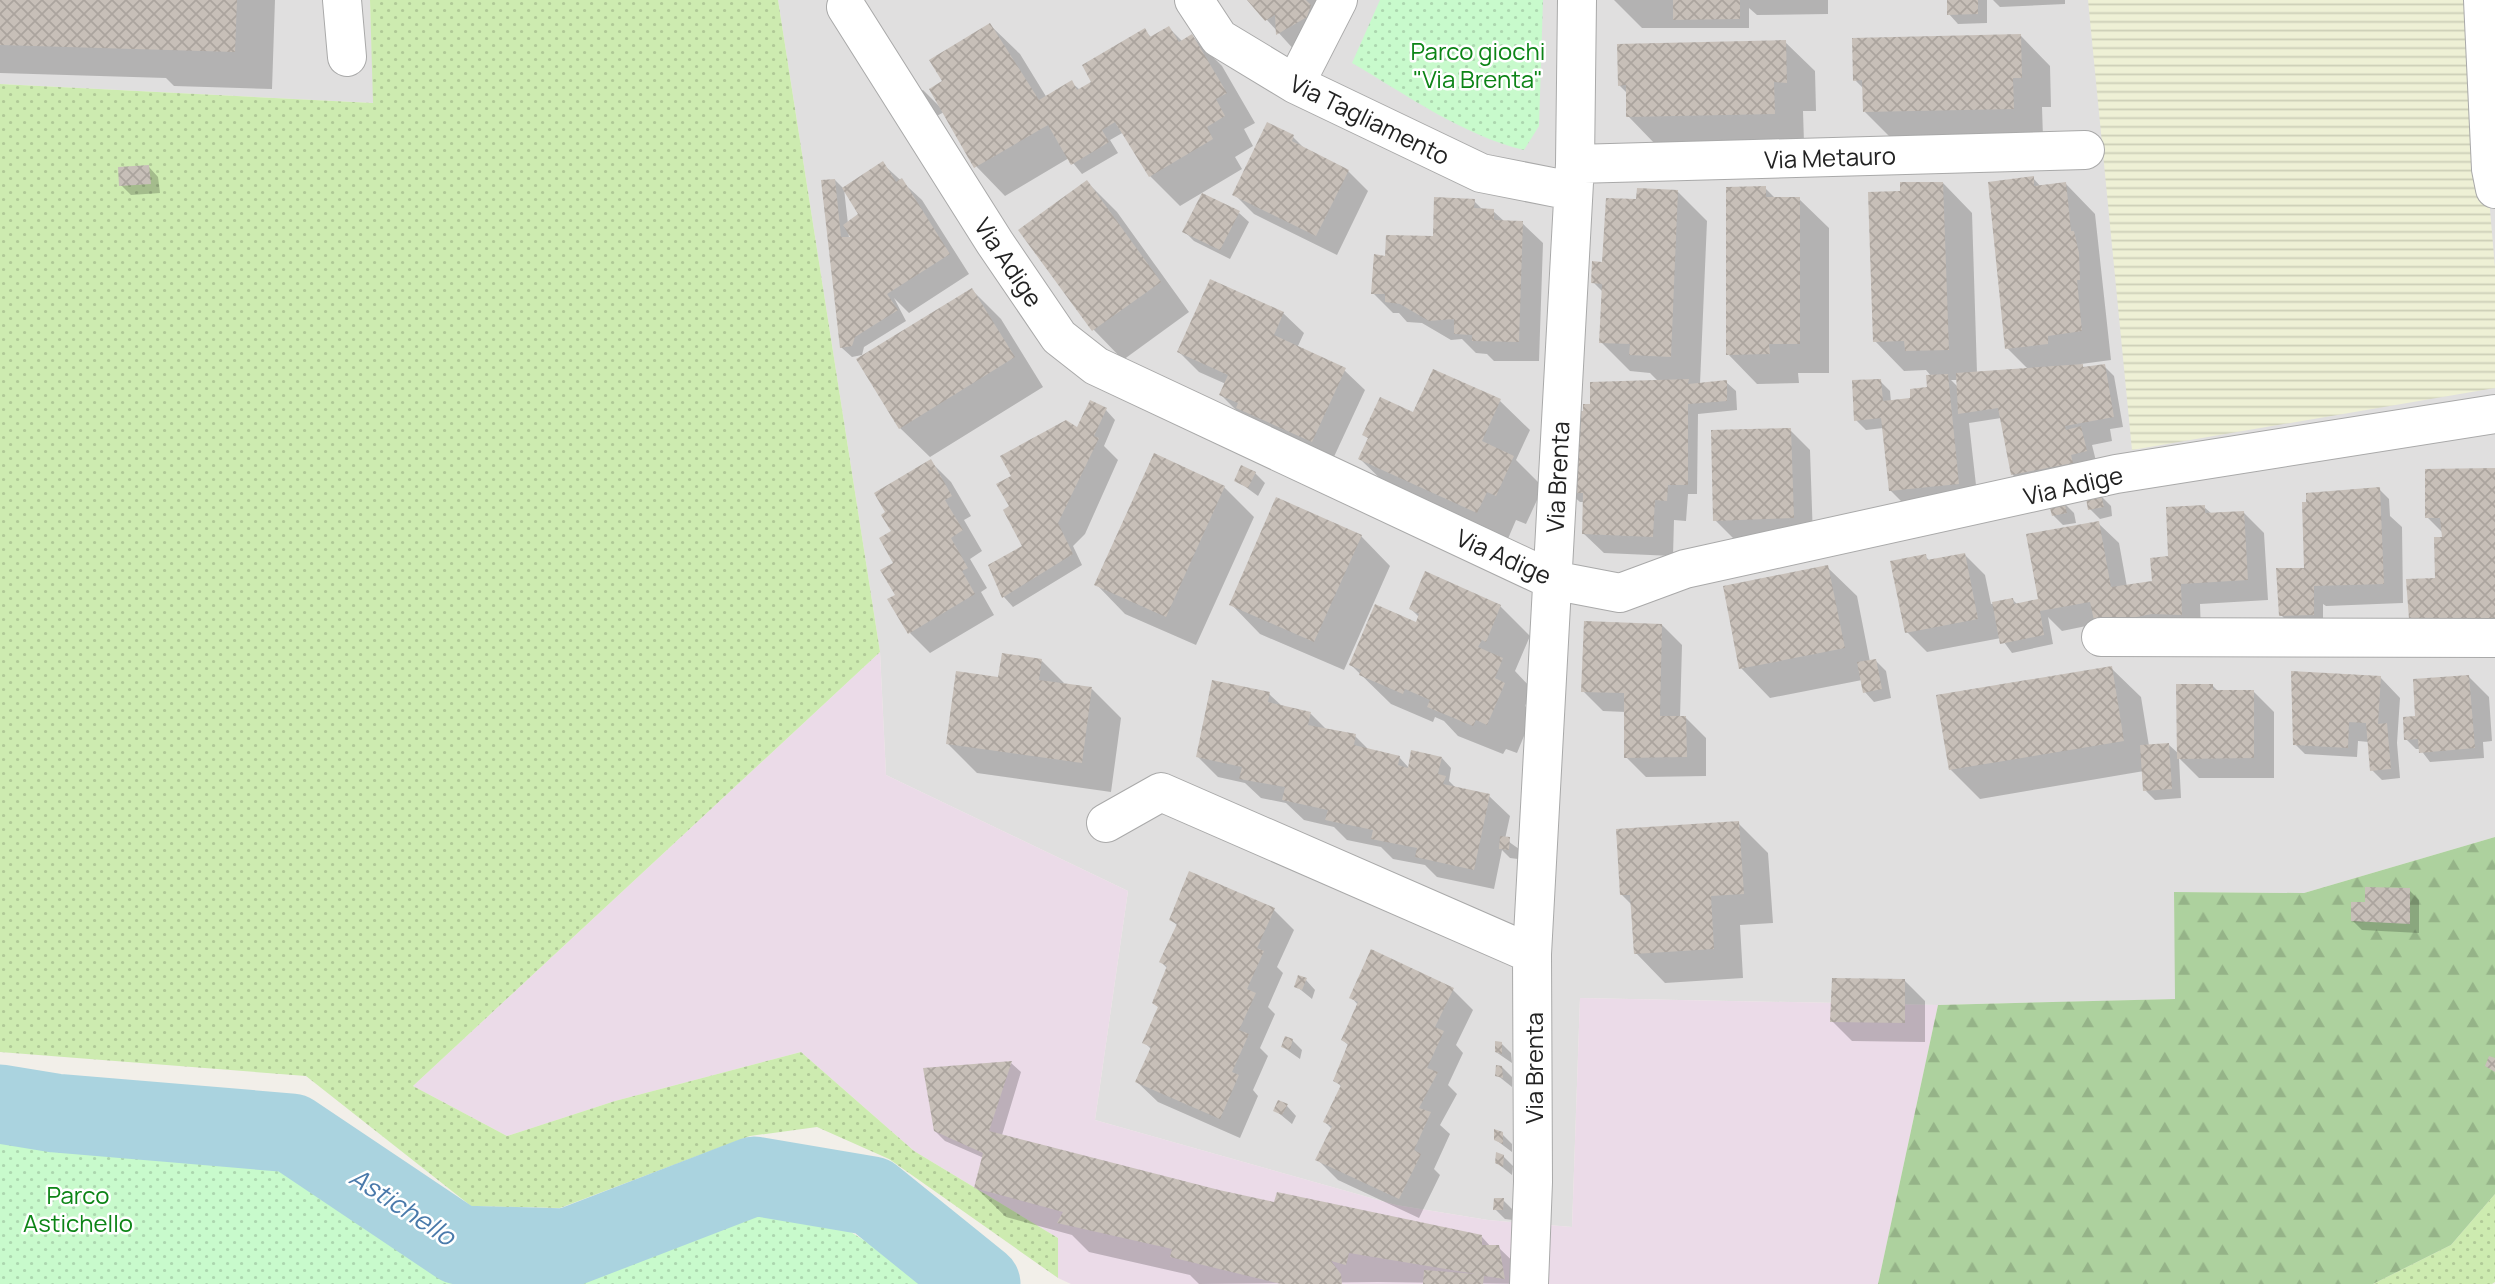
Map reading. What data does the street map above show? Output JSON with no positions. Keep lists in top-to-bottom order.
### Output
{
  "streets": {
    "street": [
      "Via Tagliamento",
      "Via Metauro",
      "Via Adige",
      "Via Brenta"
    ]
  },
  "crossings": [
    ["Via Tagliamento", "Via Metauro"],
    ["Via Tagliamento", "Via Brenta"],
    ["Via Metauro", "Via Brenta"],
    ["Via Adige", "Via Brenta"]
  ],
  "water": ["Astichello"],
  "parks": ["Parco giochi \"Via Brenta\"", "Parco Astichello"]
}
